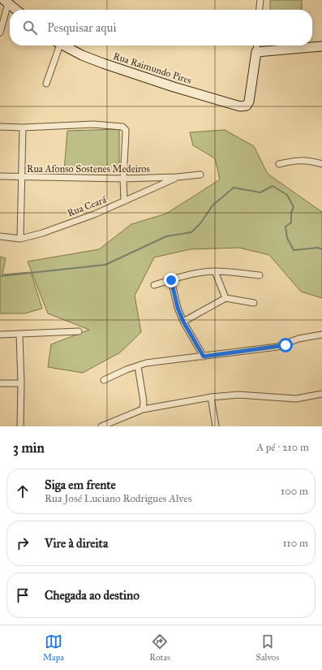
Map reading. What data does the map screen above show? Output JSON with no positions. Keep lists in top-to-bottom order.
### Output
{
  "streets": {
    "street": ["Rua Raimundo Pires", "Rua Afonso Sostenes Medeiros", "Rua Ceará"]
  },
  "crossings": [
    ["Rua Afonso Sostenes Medeiros", "Rua Ceará"]
  ],
  "page": {
    "search": "Pesquisar aqui",
    "heading": ["3 min", "A pé · 210 m"],
    "list": [
      ["Siga em frente", "Rua José Luciano Rodrigues Alves", "100 m"],
      ["Vire à direita", "110 m"],
      "Chegada ao destino"
    ],
    "nav": ["Mapa", "Rotas", "Salvos"]
  }
}
